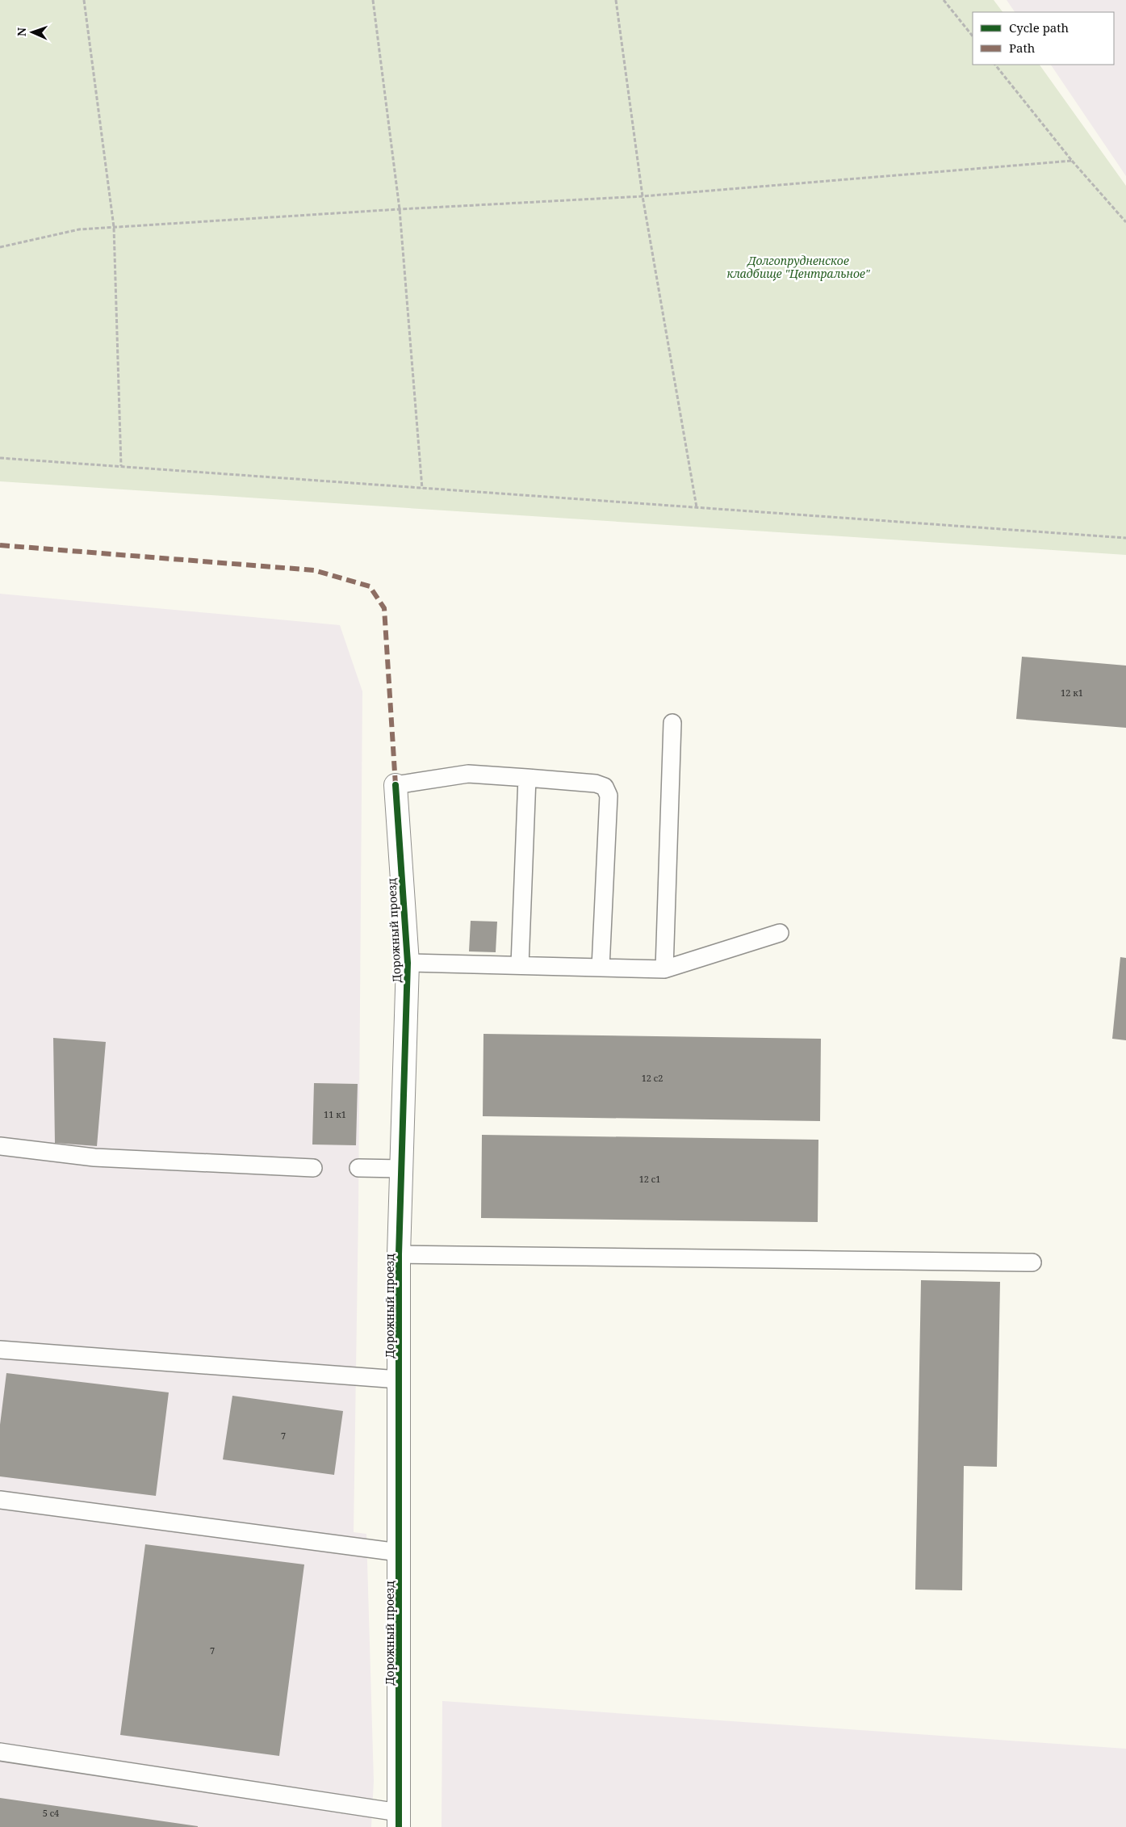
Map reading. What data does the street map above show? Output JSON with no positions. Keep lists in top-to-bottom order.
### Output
{
  "streets": {
    "street": ["Дорожный проезд"]
  },
  "parks": ["Долгопрудненское кладбище \"Центральное\""],
  "house_numbers": [
    "12 к1",
    "12 с2",
    "11 к1",
    "12 с1",
    "7",
    "7",
    "5 с4"
  ],
  "legend": ["Cycle path", "Path"],
  "north": "left"
}
